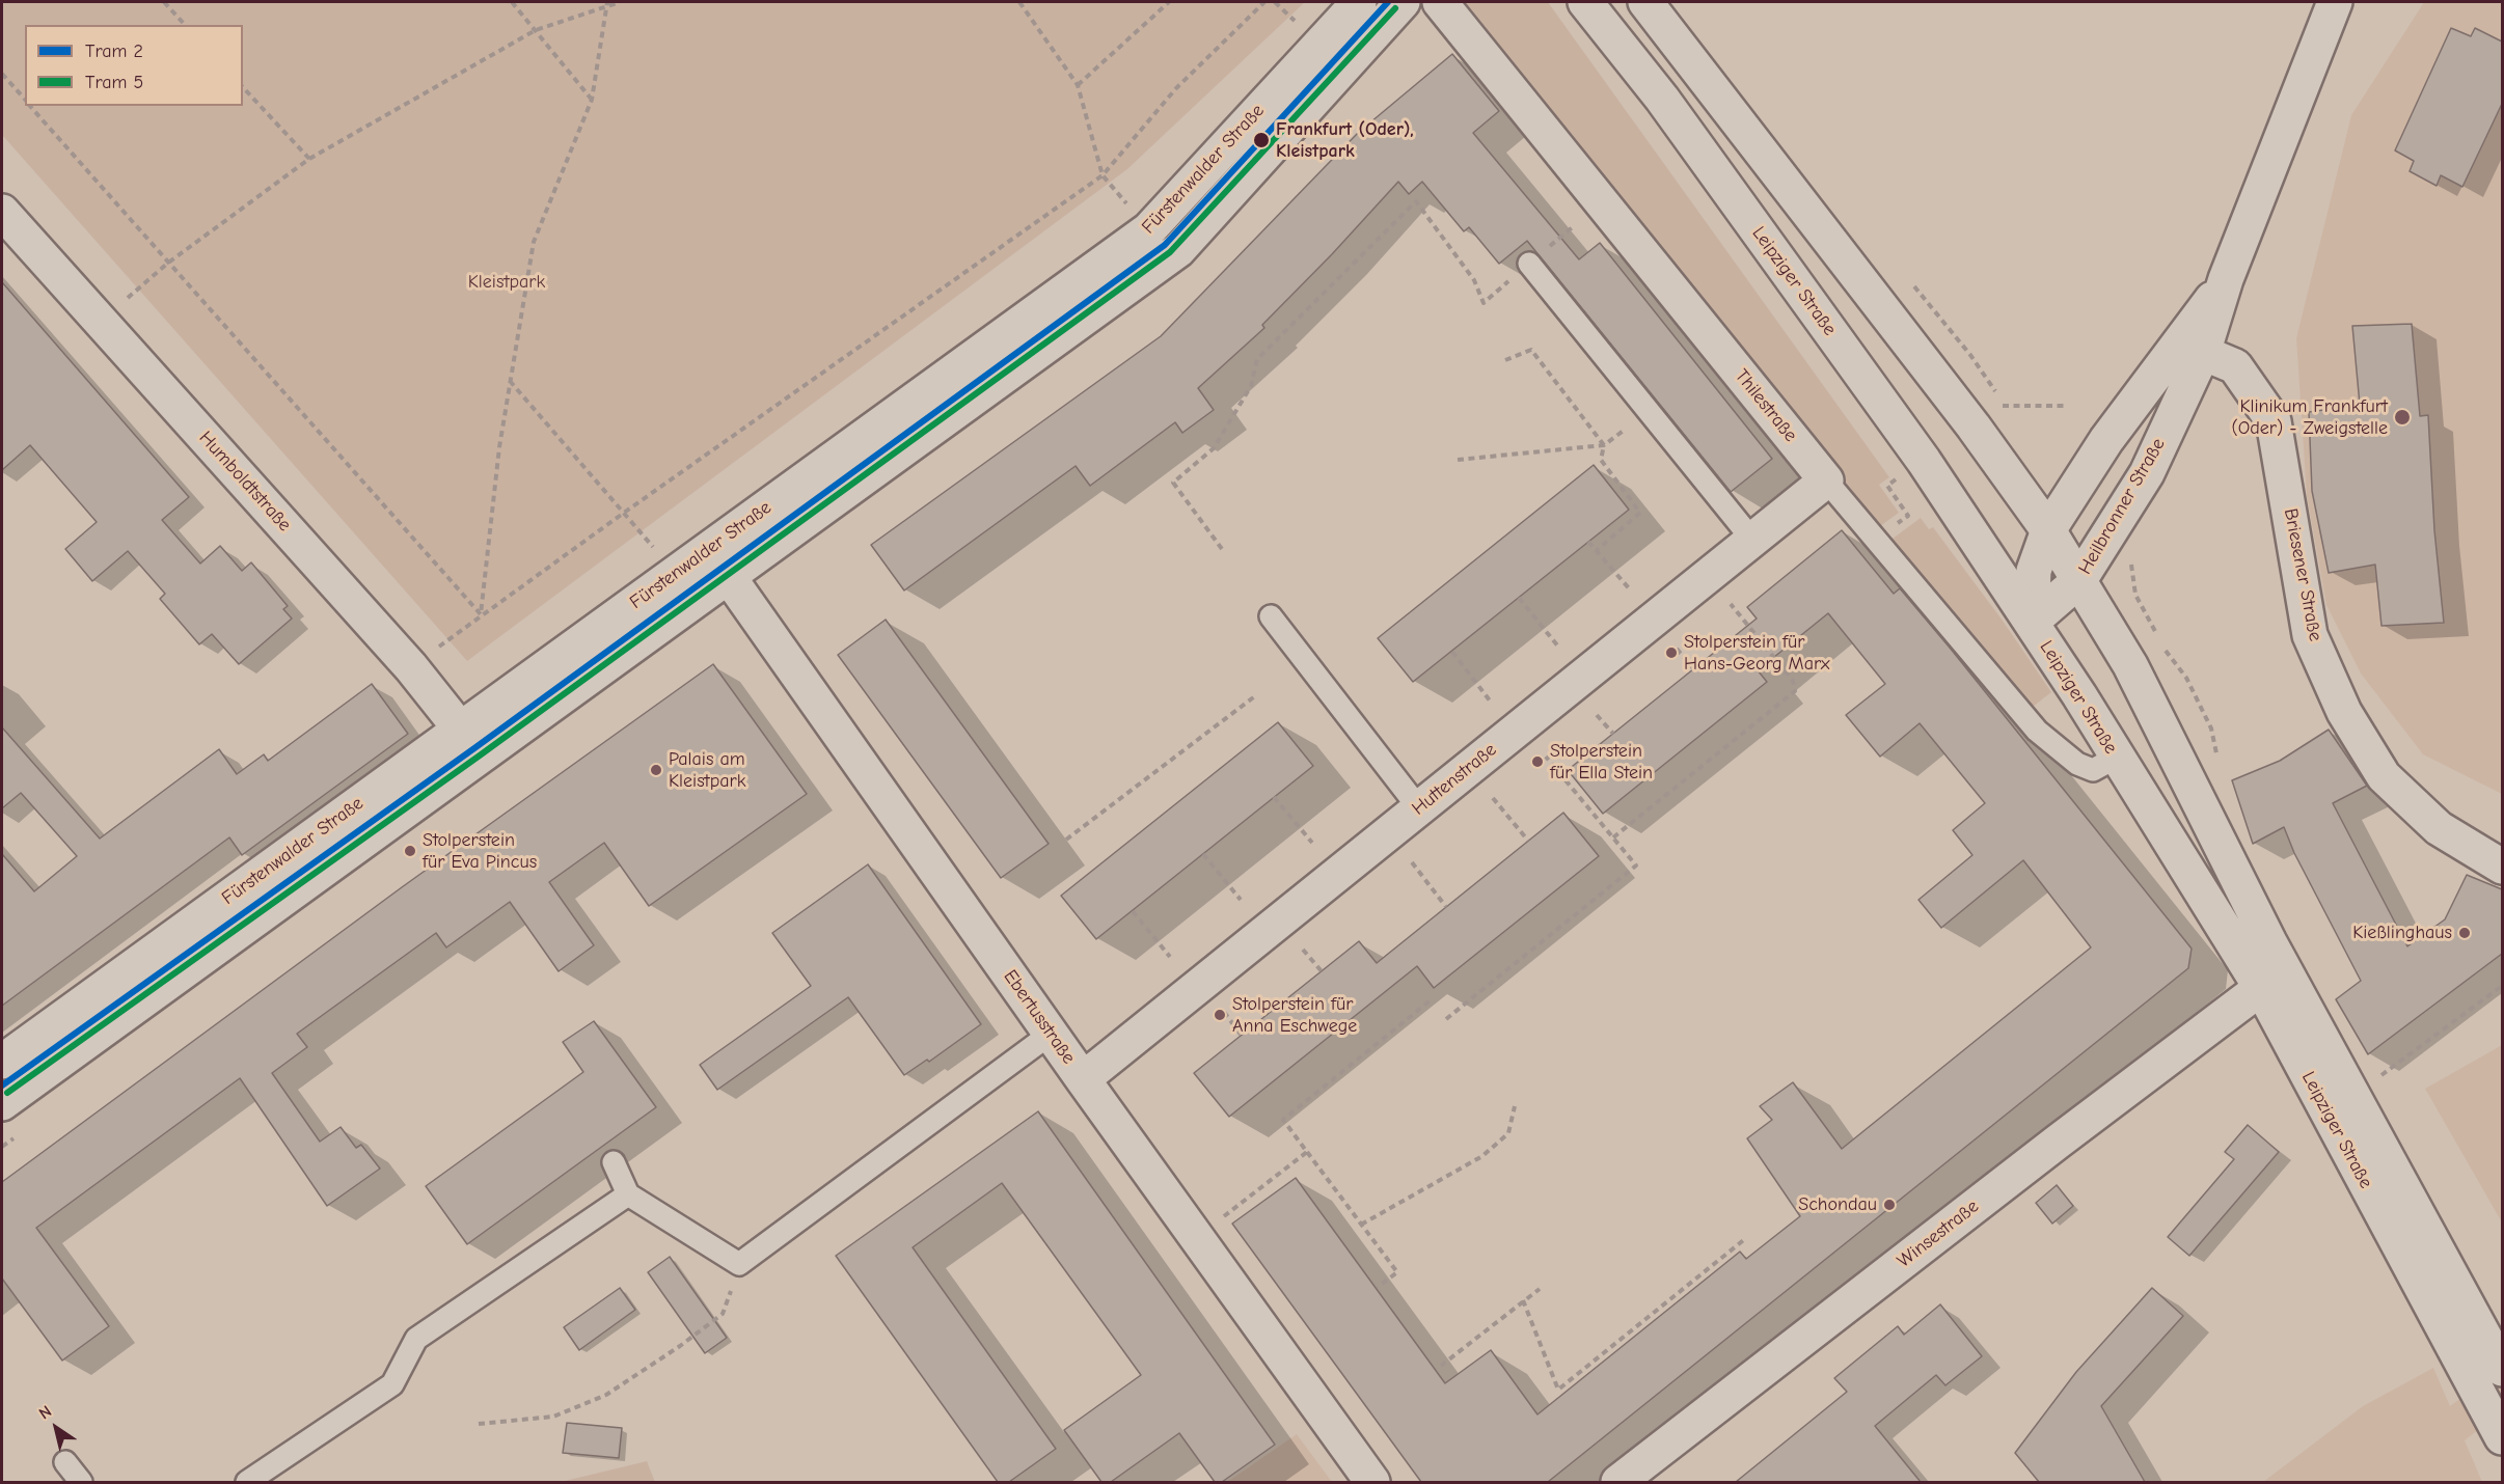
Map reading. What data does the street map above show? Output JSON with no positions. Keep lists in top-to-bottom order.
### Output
{
  "streets": {
    "street": [
      "Fürstenwalder Straße",
      "Leipziger Straße",
      "Thilestraße",
      "Humboldtstraße",
      "Heilbronner Straße",
      "Briesener Straße",
      "Huttenstraße",
      "Ebertusstraße",
      "Winsestraße"
    ]
  },
  "crossings": [
    ["Fürstenwalder Straße", "Humboldtstraße"],
    ["Fürstenwalder Straße", "Ebertusstraße"],
    ["Leipziger Straße", "Thilestraße"],
    ["Leipziger Straße", "Heilbronner Straße"],
    ["Leipziger Straße", "Winsestraße"],
    ["Thilestraße", "Huttenstraße"],
    ["Heilbronner Straße", "Briesener Straße"],
    ["Huttenstraße", "Ebertusstraße"]
  ],
  "parks": ["Kleistpark"],
  "places": [
    "Frankfurt (Oder), Kleistpark",
    "Klinikum Frankfurt (Oder) - Zweigstelle",
    "Stolperstein für Hans-Georg Marx",
    "Stolperstein für Ella Stein",
    "Palais am Kleistpark",
    "Stolperstein für Eva Pincus",
    "Kießlinghaus",
    "Stolperstein für Anna Eschwege",
    "Schondau"
  ],
  "lines": ["tram line 2", "tram line 5"],
  "legend": ["Tram 2", "Tram 5"],
  "north": "top left"
}
